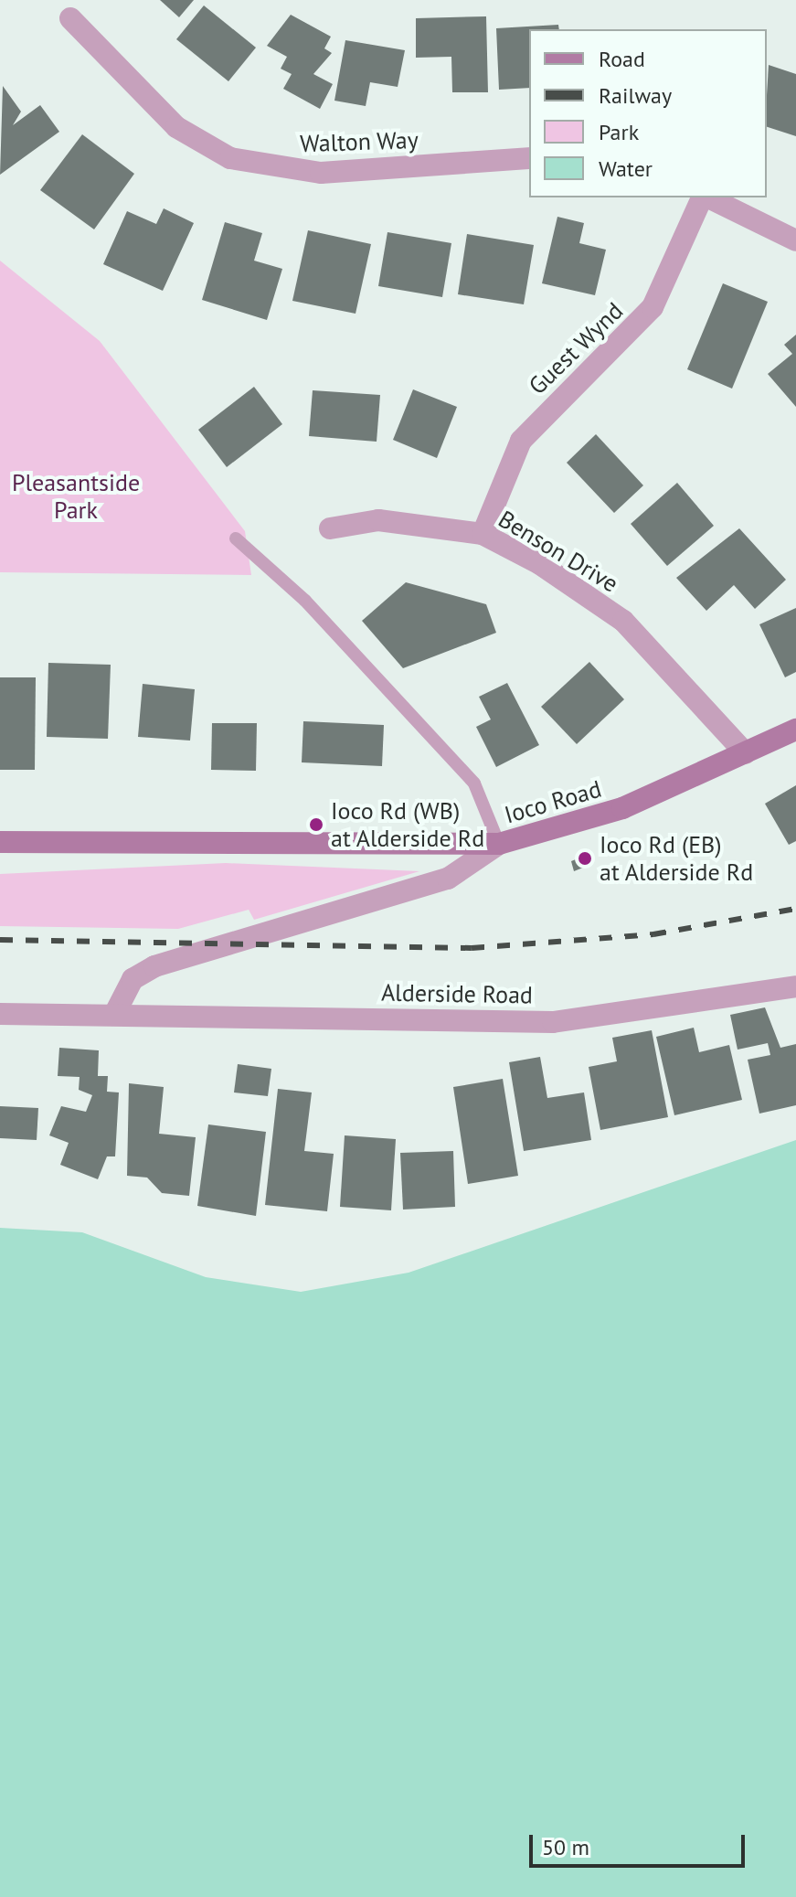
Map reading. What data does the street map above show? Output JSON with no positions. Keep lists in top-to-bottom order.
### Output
{
  "streets": {
    "main road": ["Ioco Road"],
    "street": [
      "Walton Way",
      "Guest Wynd",
      "Benson Drive",
      "Alderside Road"
    ]
  },
  "crossings": [
    ["Guest Wynd", "Benson Drive"],
    ["Benson Drive", "Ioco Road"]
  ],
  "parks": ["Pleasantside Park"],
  "places": ["Ioco Rd (WB) at Alderside Rd", "Ioco Rd (EB) at Alderside Rd"],
  "legend": [
    "Road",
    "Railway",
    "Park",
    "Water"
  ],
  "scale_bar": "50 m"
}
